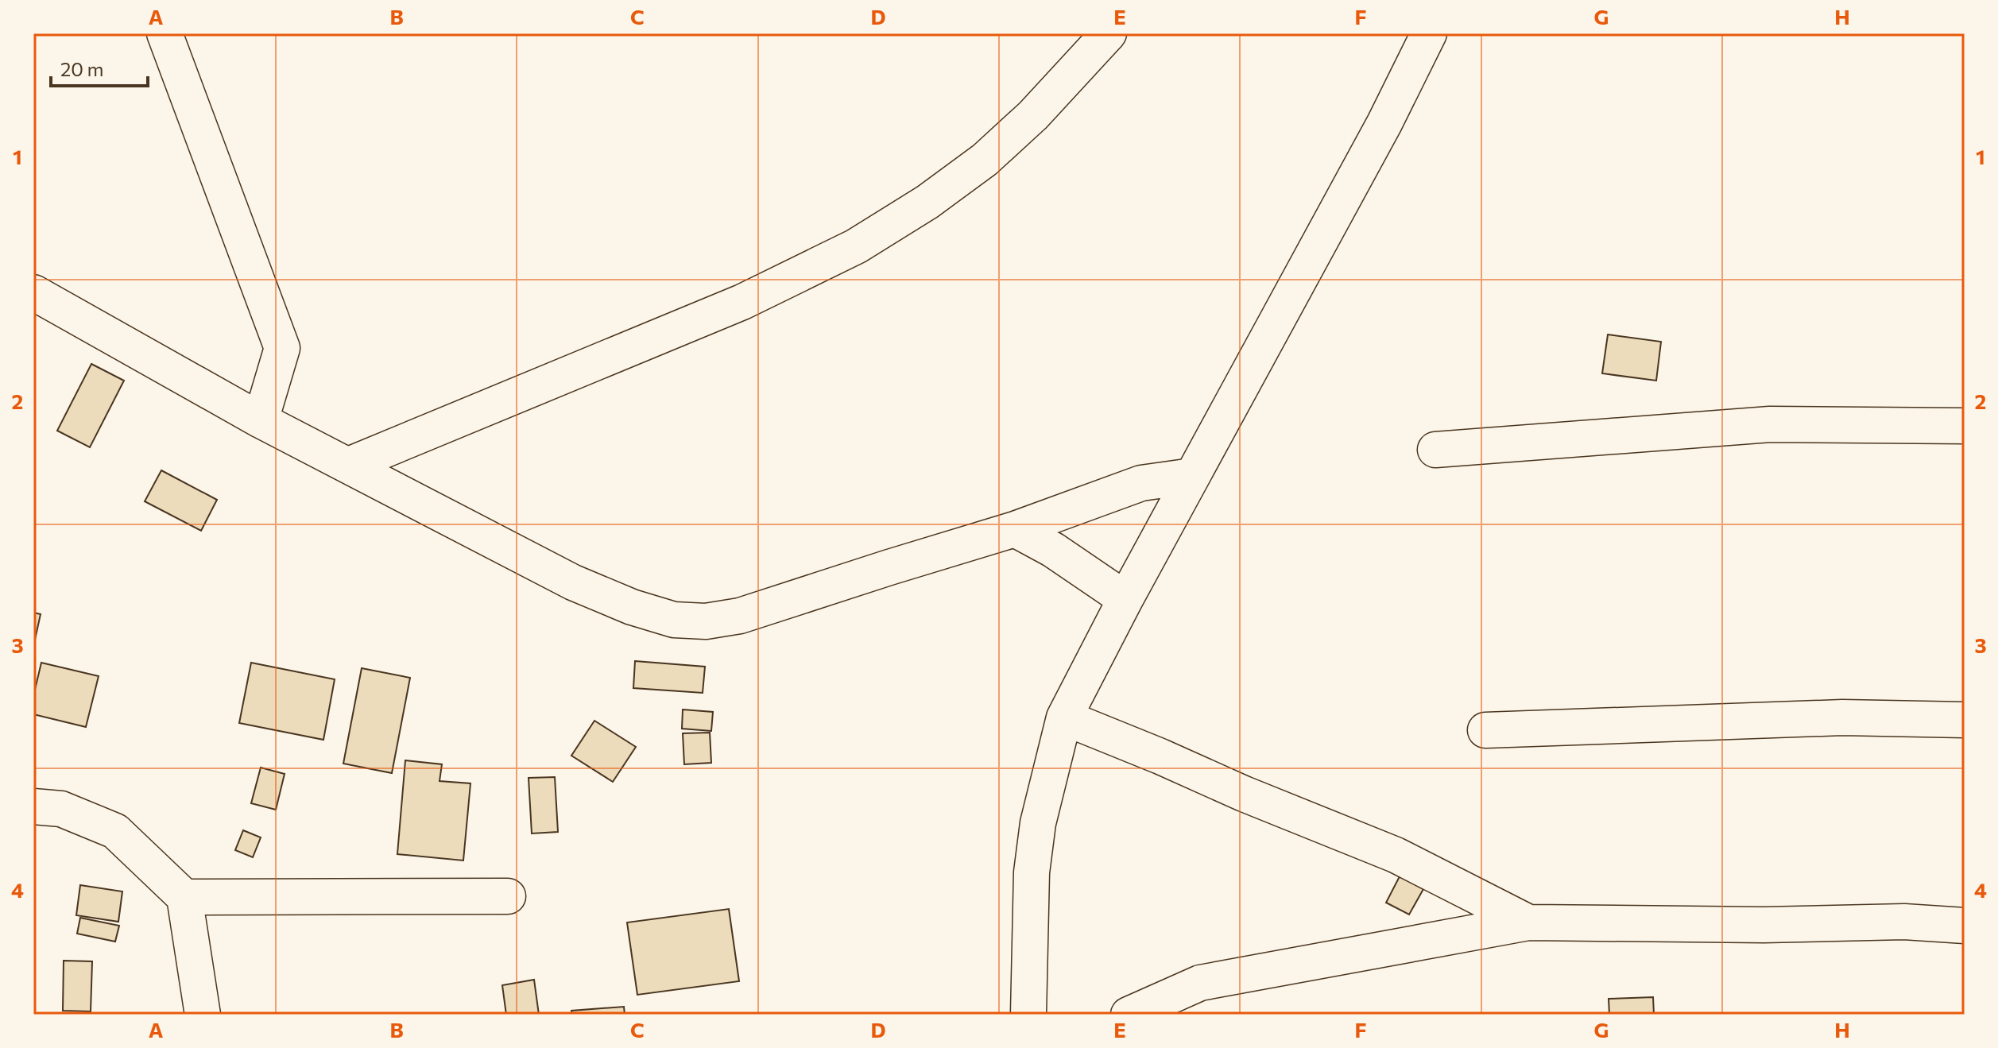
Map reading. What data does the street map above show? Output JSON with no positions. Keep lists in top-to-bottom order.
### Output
{
  "scale_bar": "20 m",
  "grid": {
    "columns": [
      "A",
      "B",
      "C",
      "D",
      "E",
      "F",
      "G",
      "H"
    ],
    "rows": [
      "1",
      "2",
      "3",
      "4"
    ]
  }
}
